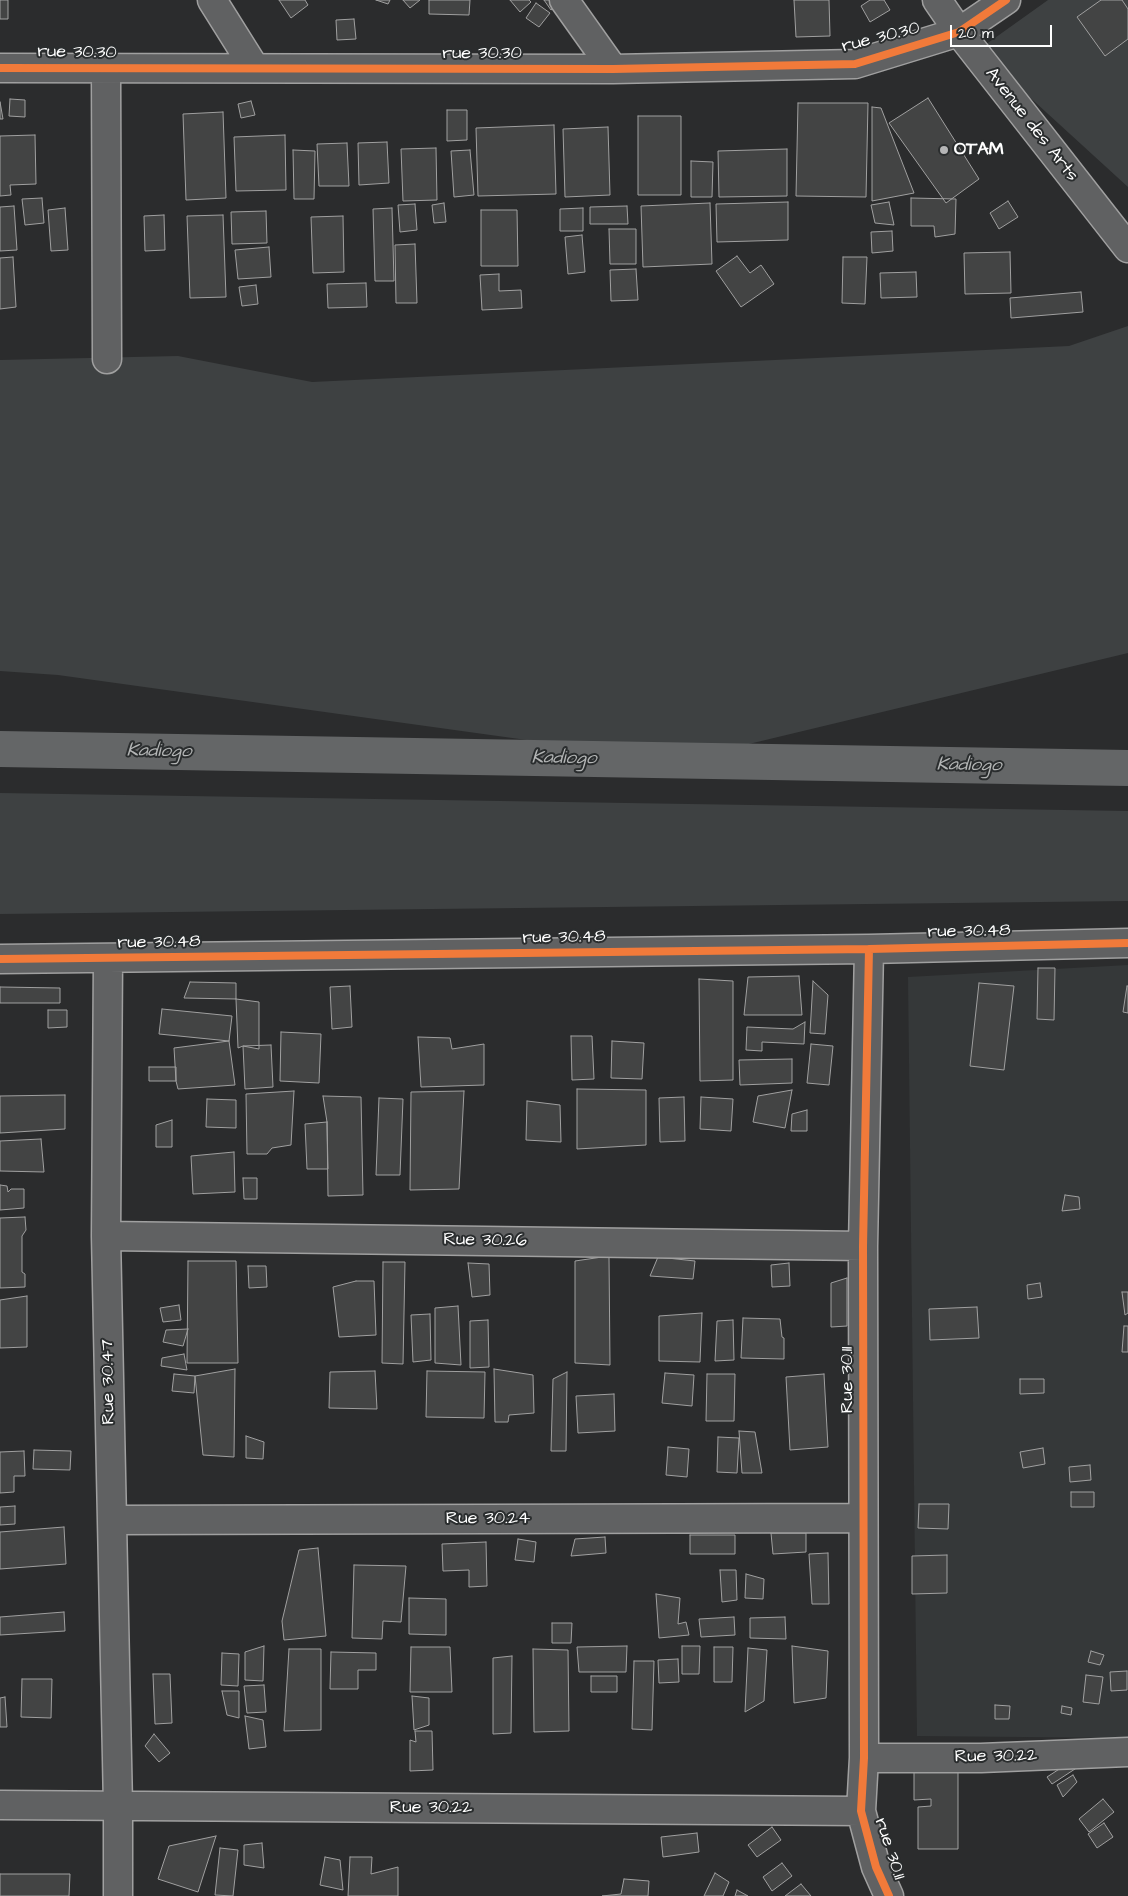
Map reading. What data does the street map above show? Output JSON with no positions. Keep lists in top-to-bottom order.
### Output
{
  "streets": {
    "street": [
      "rue 30.30",
      "Avenue des Arts",
      "rue 30.48",
      "Rue 30.26",
      "Rue 30.11",
      "Rue 30.47",
      "Rue 30.24",
      "Rue 30.22",
      "rue 30.11"
    ]
  },
  "crossings": [
    ["rue 30.30", "Avenue des Arts"],
    ["rue 30.48", "Rue 30.11"],
    ["rue 30.48", "Rue 30.47"],
    ["Rue 30.26", "Rue 30.11"],
    ["Rue 30.26", "Rue 30.47"],
    ["Rue 30.11", "Rue 30.24"],
    ["Rue 30.11", "Rue 30.22"],
    ["Rue 30.11", "rue 30.11"],
    ["Rue 30.47", "Rue 30.24"],
    ["Rue 30.47", "Rue 30.22"],
    ["Rue 30.22", "rue 30.11"]
  ],
  "water": ["Kadiogo"],
  "places": ["OTAM"],
  "scale_bar": "20 m"
}
